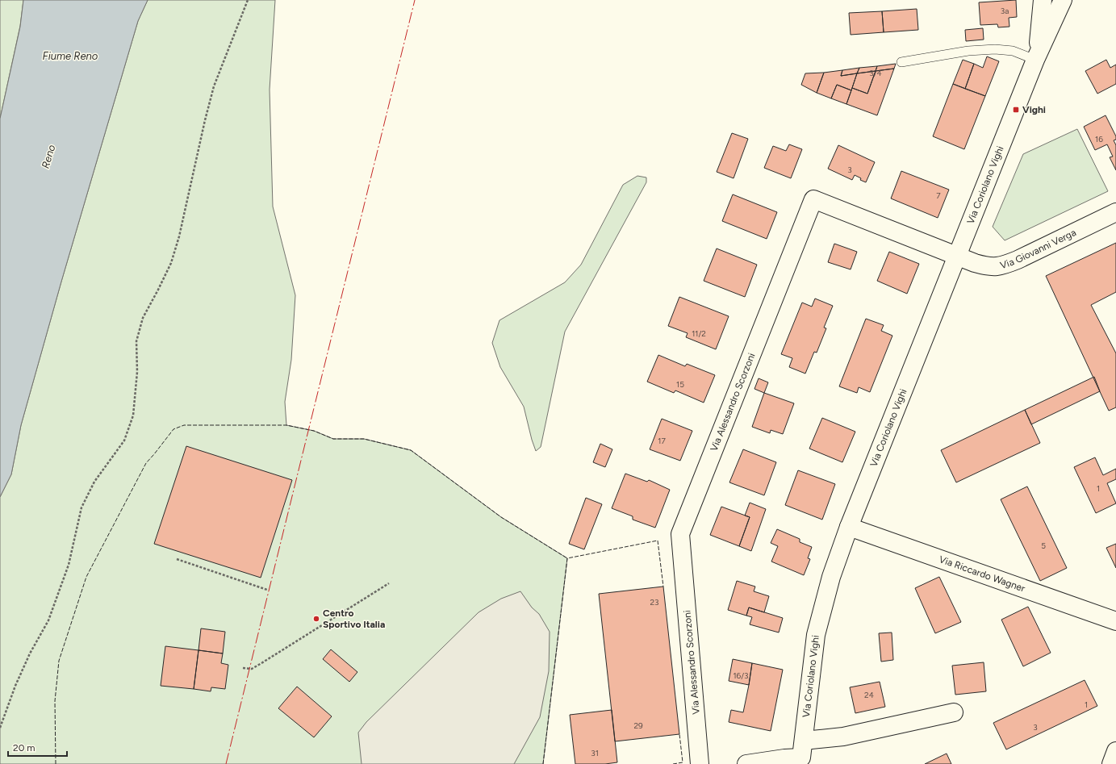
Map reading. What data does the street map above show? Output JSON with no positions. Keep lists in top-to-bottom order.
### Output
{
  "streets": {
    "street": [
      "Via Coriolano Vighi",
      "Via Giovanni Verga",
      "Via Alessandro Scorzoni",
      "Via Riccardo Wagner"
    ]
  },
  "crossings": [
    ["Via Coriolano Vighi", "Via Giovanni Verga"],
    ["Via Coriolano Vighi", "Via Alessandro Scorzoni"],
    ["Via Coriolano Vighi", "Via Riccardo Wagner"],
    ["Via Giovanni Verga", "Via Alessandro Scorzoni"]
  ],
  "water": ["Fiume Reno", "Reno"],
  "places": {
    "transit": ["Vighi"],
    "other": ["Centro Sportivo Italia"]
  },
  "house_numbers": [
    "3a",
    "3/4",
    "16",
    "3",
    "7",
    "11/2",
    "15",
    "17",
    "1",
    "5",
    "23",
    "16/3",
    "24",
    "1",
    "29",
    "3",
    "31"
  ],
  "scale_bar": "20 m"
}
